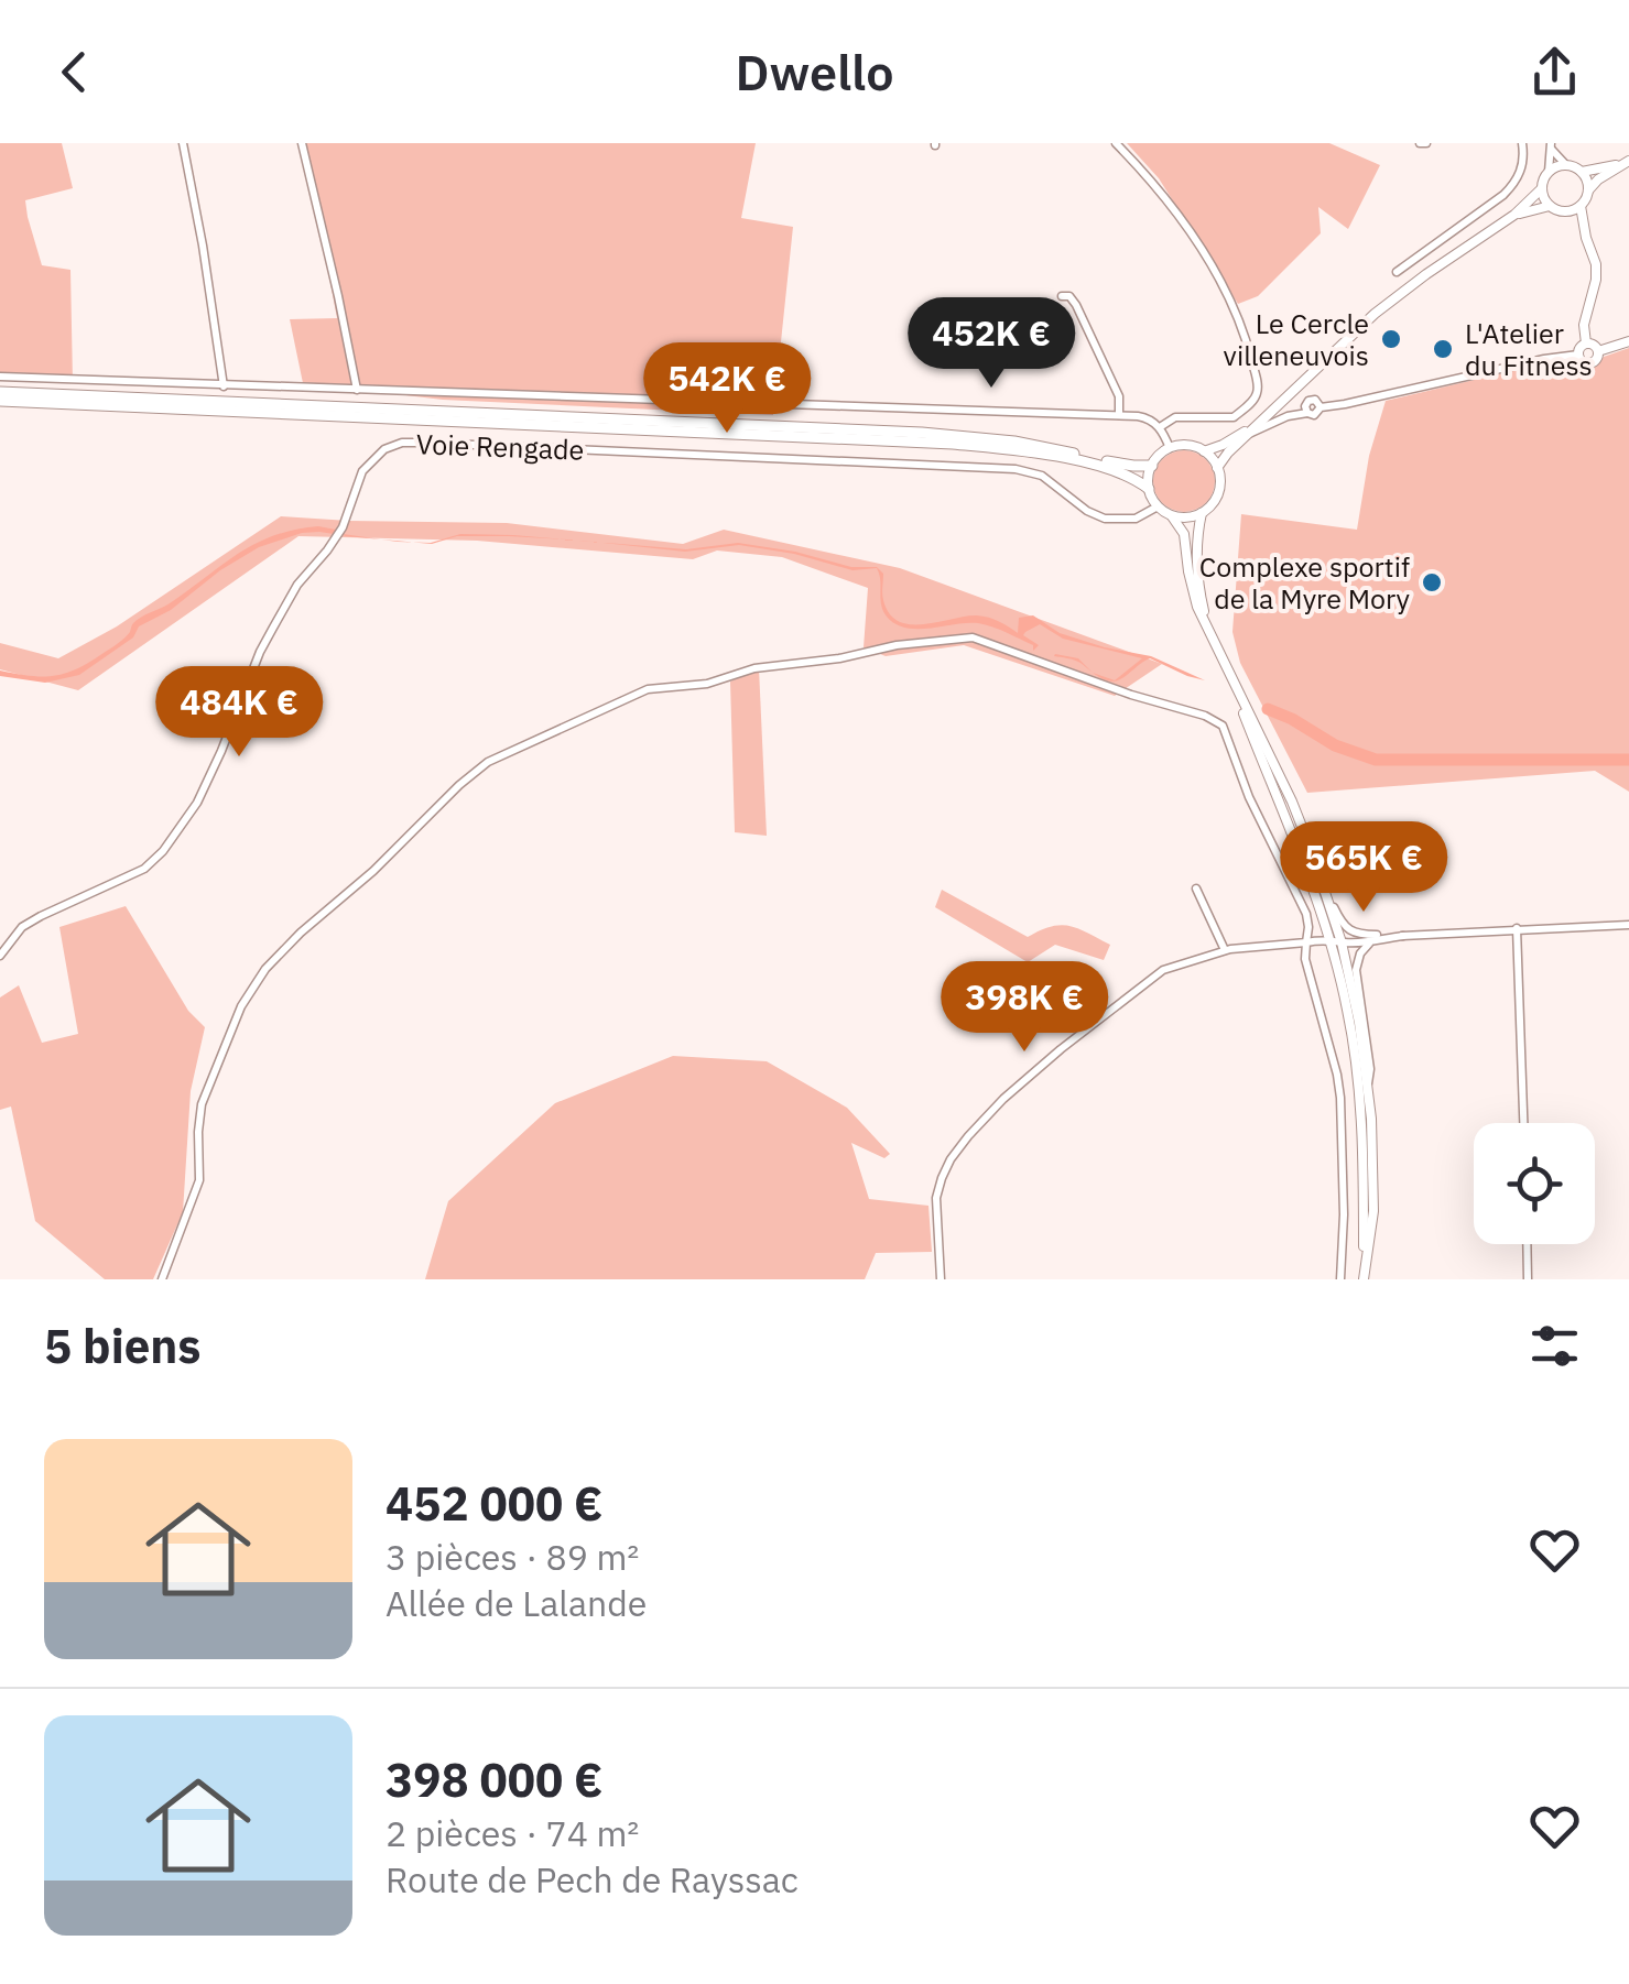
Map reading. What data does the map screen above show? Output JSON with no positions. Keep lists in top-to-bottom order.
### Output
{
  "streets": {
    "street": ["Voie Rengade"]
  },
  "places": ["Le Cercle villeneuvois", "L'Atelier du Fitness", "Complexe sportif de la Myre Mory"],
  "page": {
    "header": "Dwello",
    "price": [
      "452K €",
      "542K €",
      "484K €",
      "565K €",
      "398K €"
    ],
    "heading": "5 biens",
    "list": [
      {
        "name": "452 000 €",
        "note": "3 pièces · 89 m² · Allée de Lalande"
      },
      {
        "name": "398 000 €",
        "note": "2 pièces · 74 m² · Route de Pech de Rayssac"
      }
    ]
  }
}
